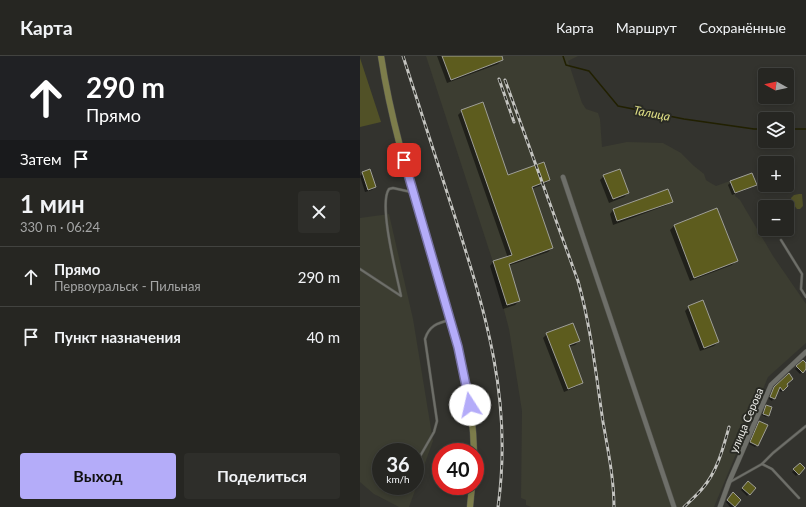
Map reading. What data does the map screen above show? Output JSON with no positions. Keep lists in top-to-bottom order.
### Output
{
  "streets": {
    "street": ["улица Серова"]
  },
  "water": ["Талица"],
  "north": "left",
  "page": {
    "header": "Карта",
    "nav": ["Карта", "Маршрут", "Сохранённые"],
    "turn": ["290 m", "Прямо"],
    "map_buttons": ["+", "−"],
    "then": "Затем",
    "heading": ["1 мин", "330 m · 06:24"],
    "list": [
      {
        "name": "Прямо",
        "note": "Первоуральск - Пильная",
        "value": "290 m"
      },
      {
        "name": "Пункт назначения",
        "value": "40 m"
      }
    ],
    "speed": "36 km/h",
    "limit": "40",
    "buttons": ["Выход", "Поделиться"]
  }
}
